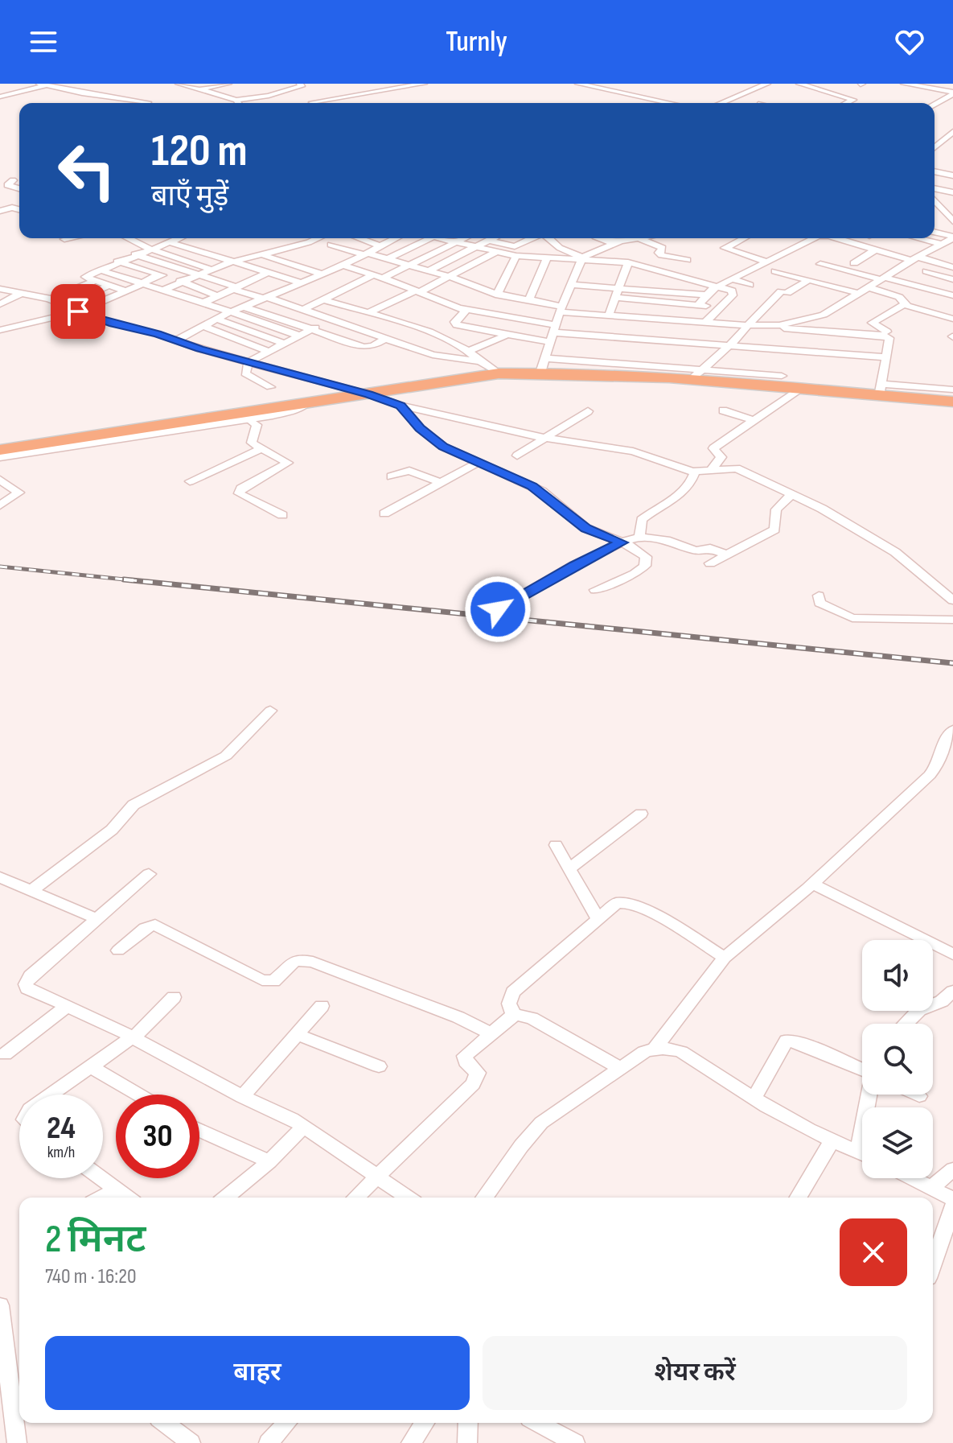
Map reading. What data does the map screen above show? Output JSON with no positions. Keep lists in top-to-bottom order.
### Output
{
  "page": {
    "header": "Turnly",
    "turn": ["120 m", "बाएँ मुड़ें"],
    "speed": "24 km/h",
    "limit": "30",
    "heading": ["2 मिनट", "740 m · 16:20"],
    "buttons": ["बाहर", "शेयर करें"]
  }
}
